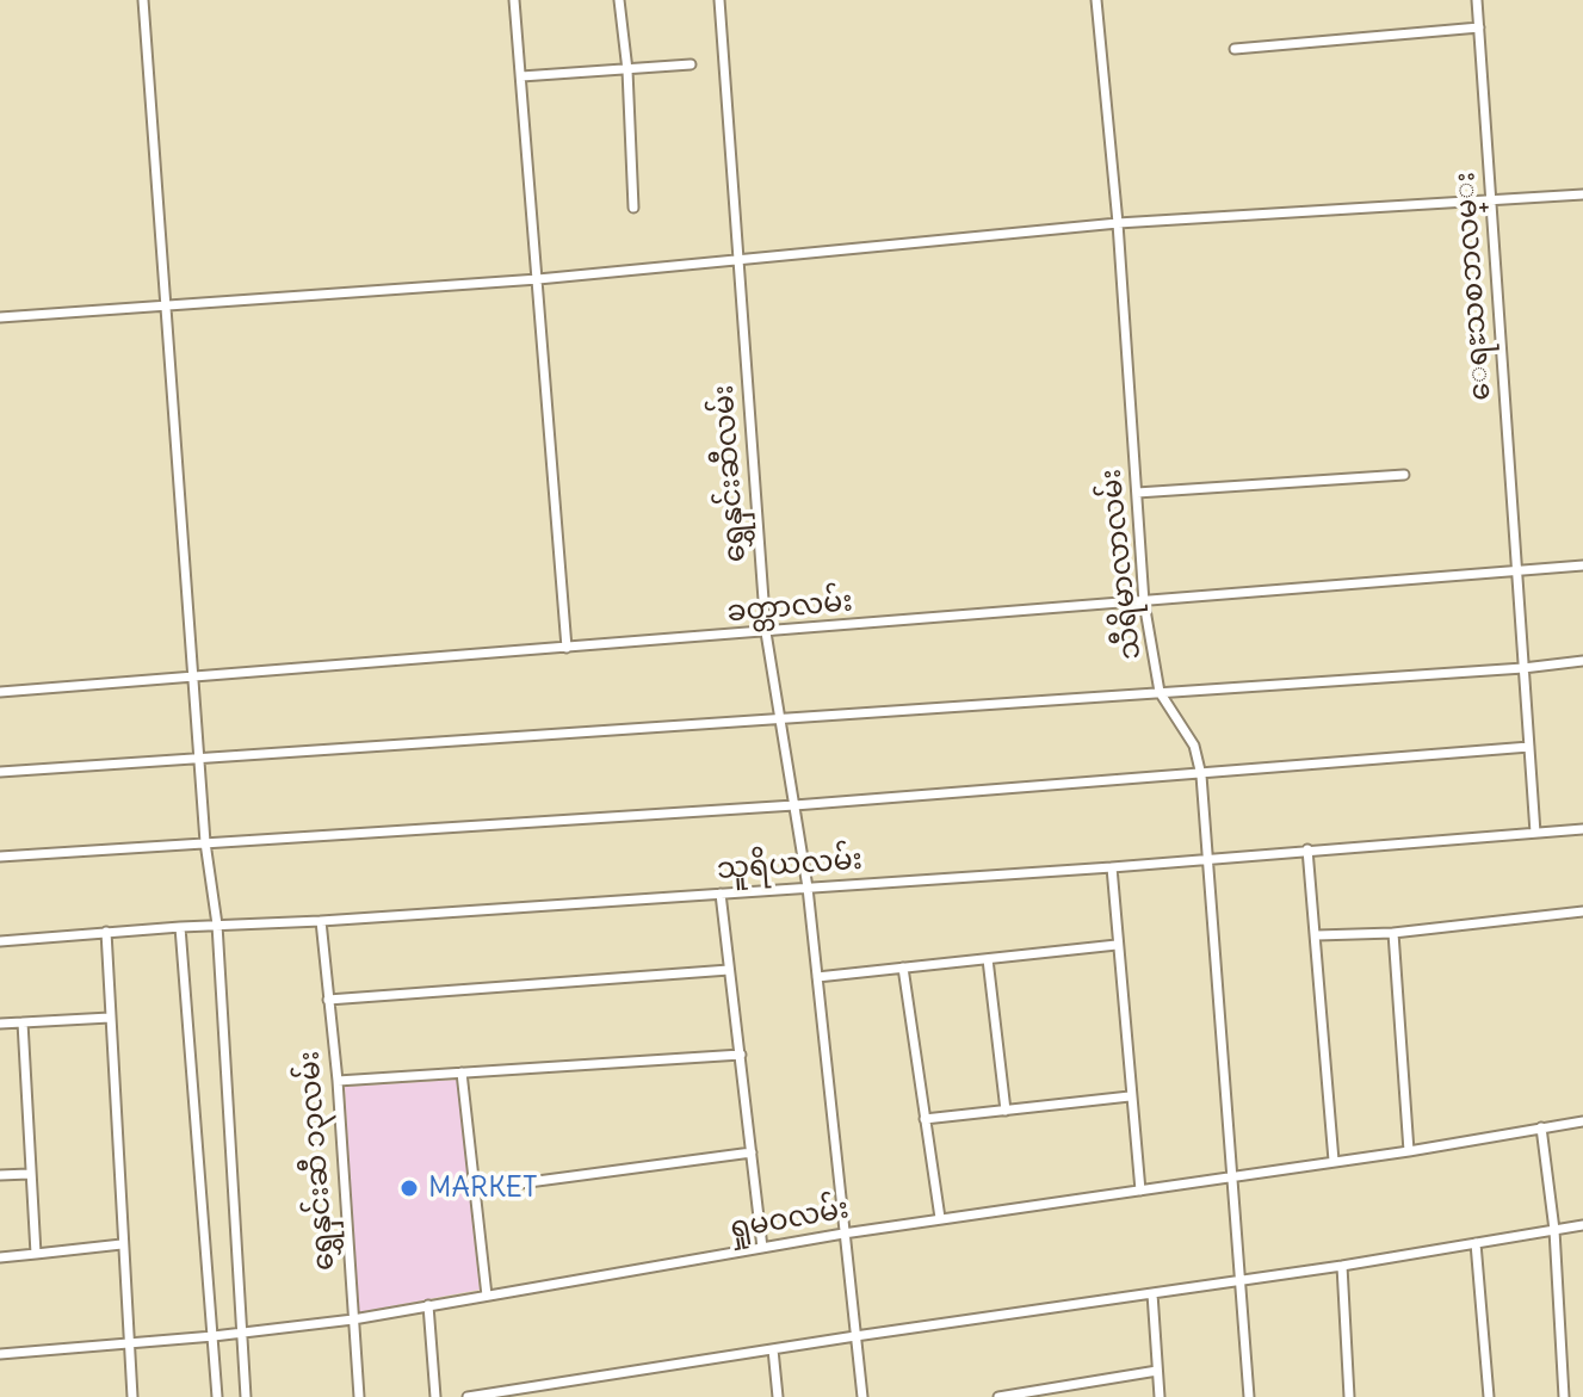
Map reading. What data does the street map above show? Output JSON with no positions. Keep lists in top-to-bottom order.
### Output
{
  "streets": {
    "street": [
      "ေရႊသစၥာလမ္း",
      "ရွှေနှင်းဆီလမ်း",
      "သီရိမာလာလမ်း",
      "ခတ္တာလမ်း",
      "သူရိယလမ်း",
      "ရွှေနှင်းဆီ ၁၃လမ်း",
      "ရှုမဝလမ်း"
    ]
  },
  "crossings": [
    ["ေရႊသစၥာလမ္း", "ခတ္တာလမ်း"],
    ["ေရႊသစၥာလမ္း", "သူရိယလမ်း"],
    ["ရွှေနှင်းဆီလမ်း", "ခတ္တာလမ်း"],
    ["ရွှေနှင်းဆီလမ်း", "သူရိယလမ်း"],
    ["ရွှေနှင်းဆီလမ်း", "ရှုမဝလမ်း"],
    ["သီရိမာလာလမ်း", "ခတ္တာလမ်း"],
    ["သီရိမာလာလမ်း", "သူရိယလမ်း"],
    ["သီရိမာလာလမ်း", "ရှုမဝလမ်း"],
    ["သူရိယလမ်း", "ရွှေနှင်းဆီ ၁၃လမ်း"],
    ["ရွှေနှင်းဆီ ၁၃လမ်း", "ရှုမဝလမ်း"]
  ],
  "places": ["MARKET"]
}
